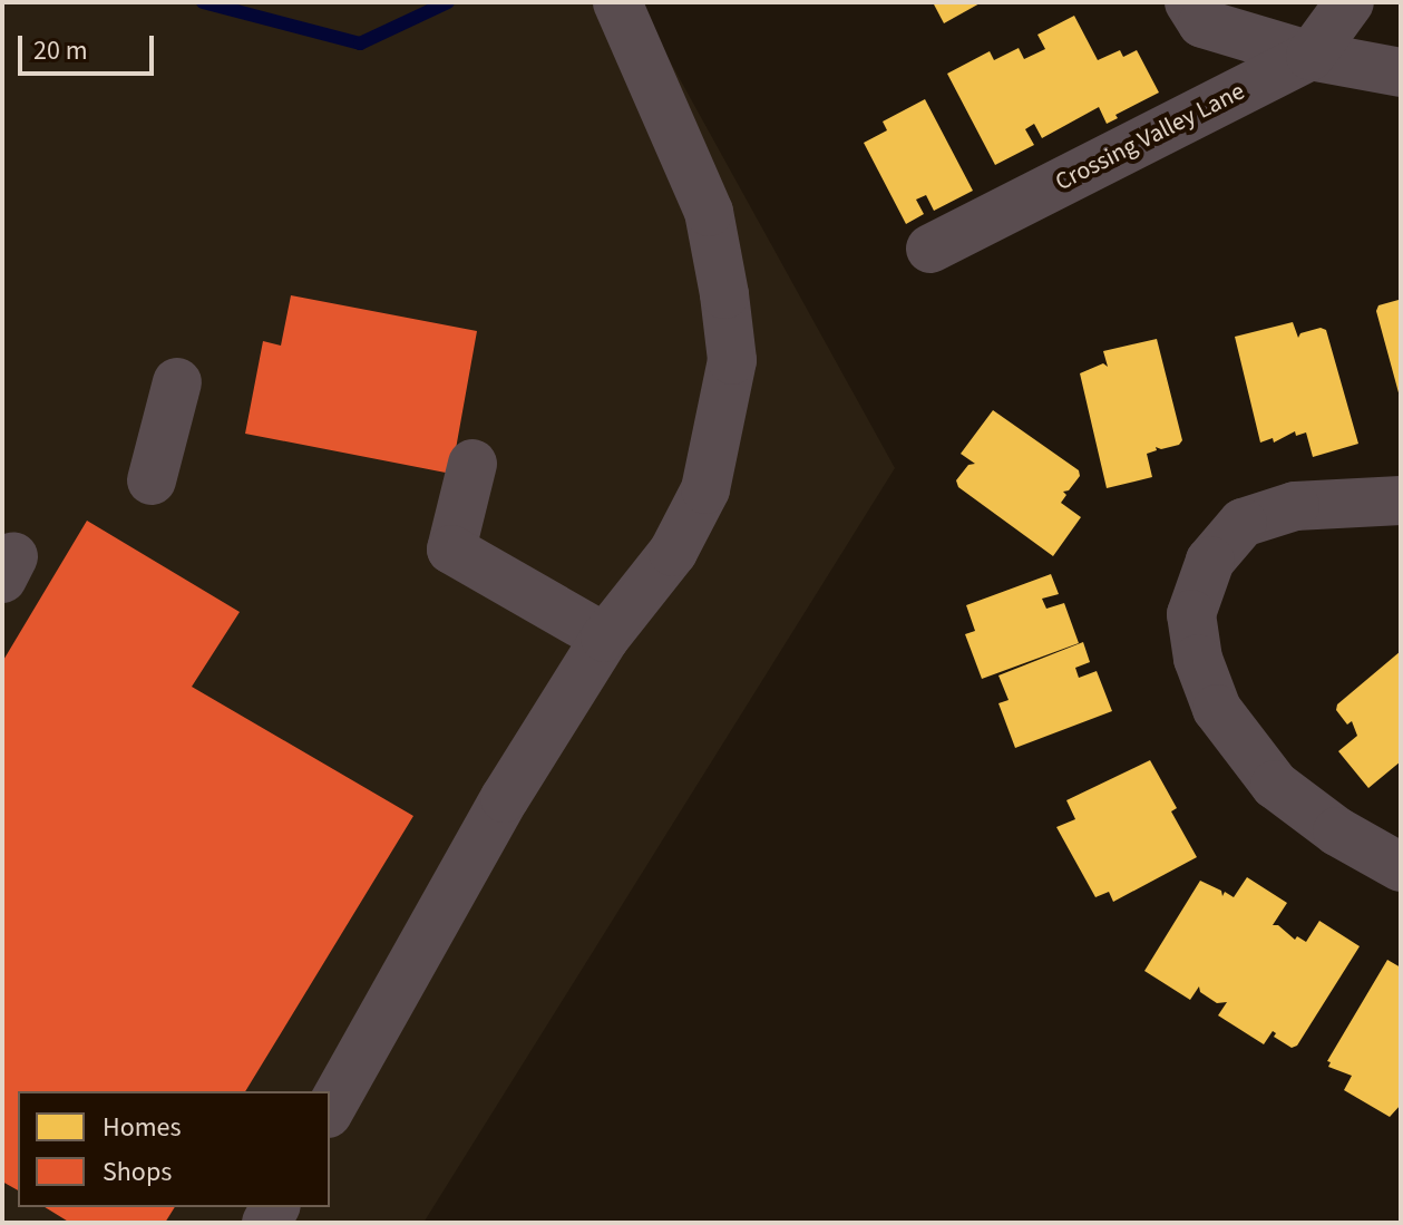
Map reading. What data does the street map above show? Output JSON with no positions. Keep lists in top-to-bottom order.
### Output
{
  "streets": {
    "street": ["Crossing Valley Lane"]
  },
  "legend": ["Homes", "Shops"],
  "scale_bar": "20 m"
}
